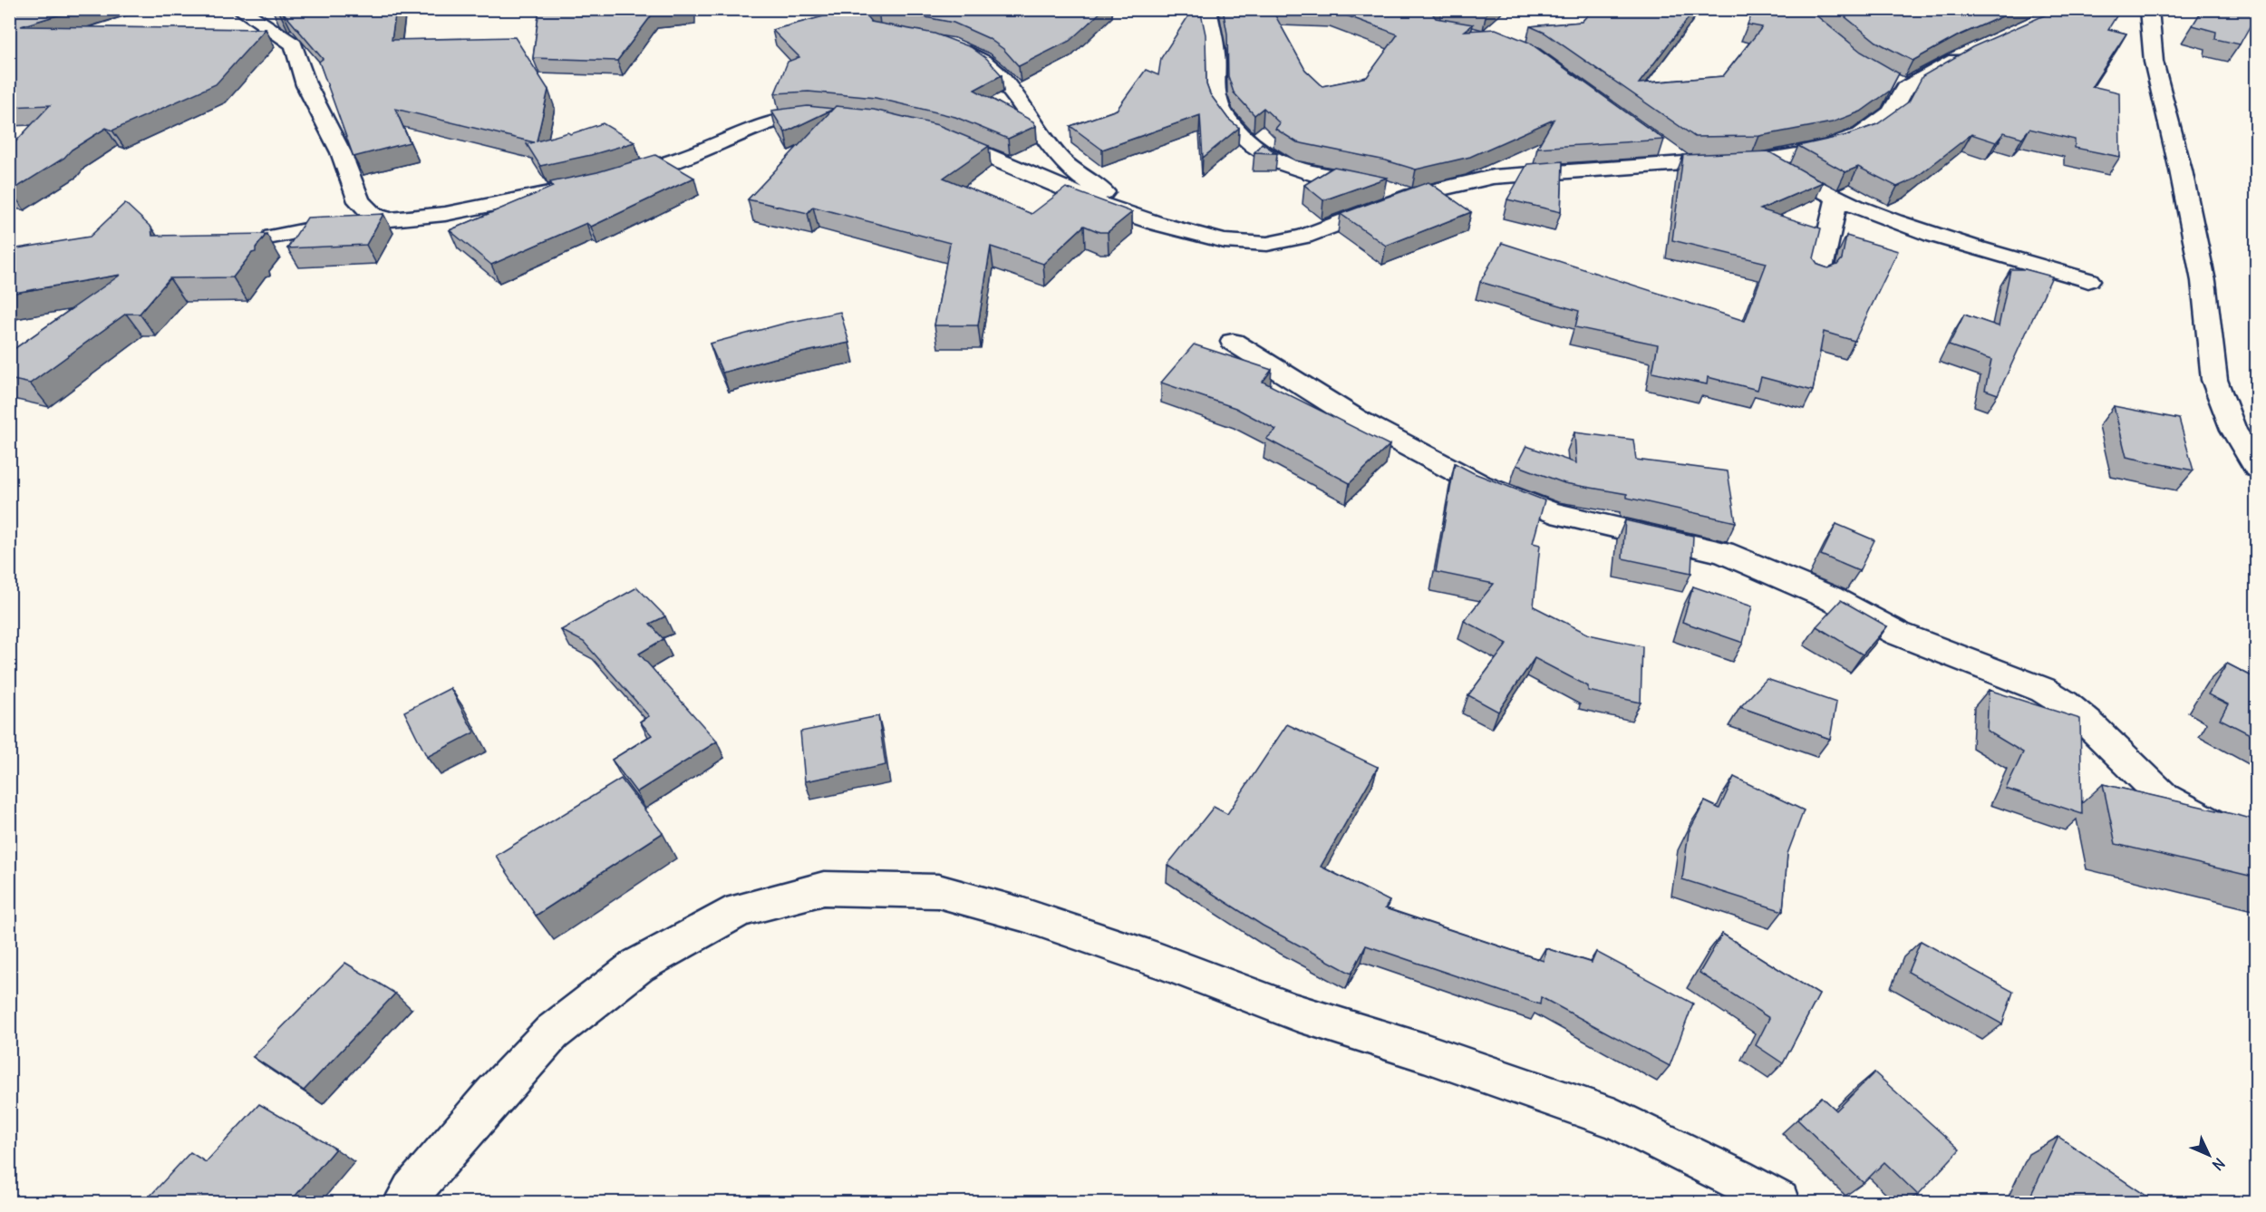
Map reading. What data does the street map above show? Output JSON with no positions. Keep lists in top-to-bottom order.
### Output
{
  "north": "bottom right"
}
